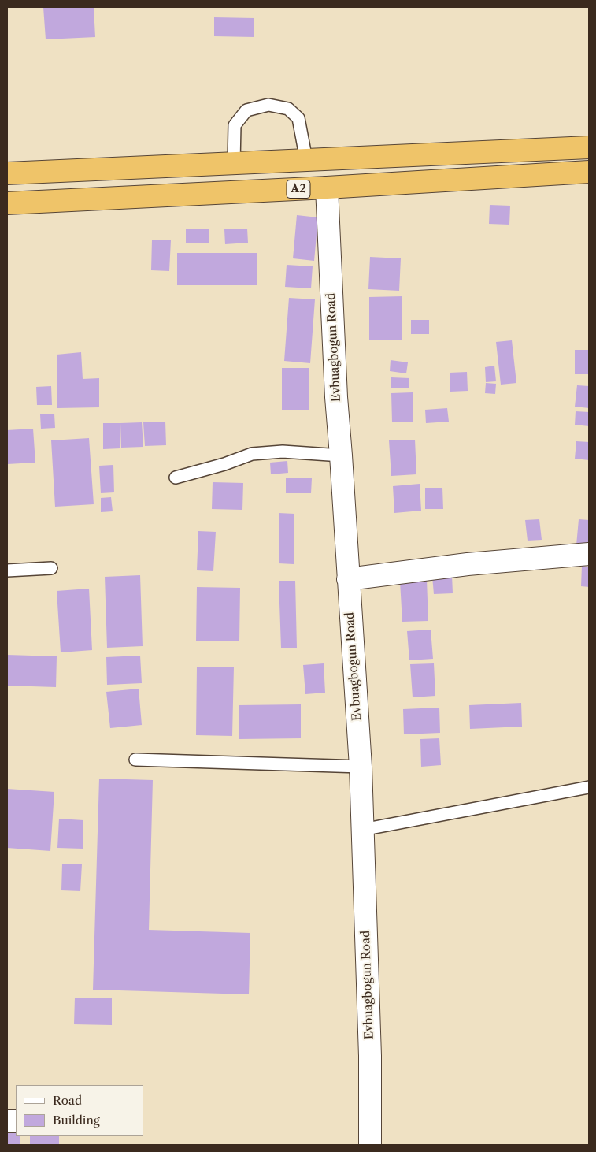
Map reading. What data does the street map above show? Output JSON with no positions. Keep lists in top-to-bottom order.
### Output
{
  "streets": {
    "highway": ["A2"],
    "street": ["Evbuagbogun Road"]
  },
  "crossings": [
    ["A2", "Evbuagbogun Road"]
  ],
  "legend": ["Road", "Building"]
}
